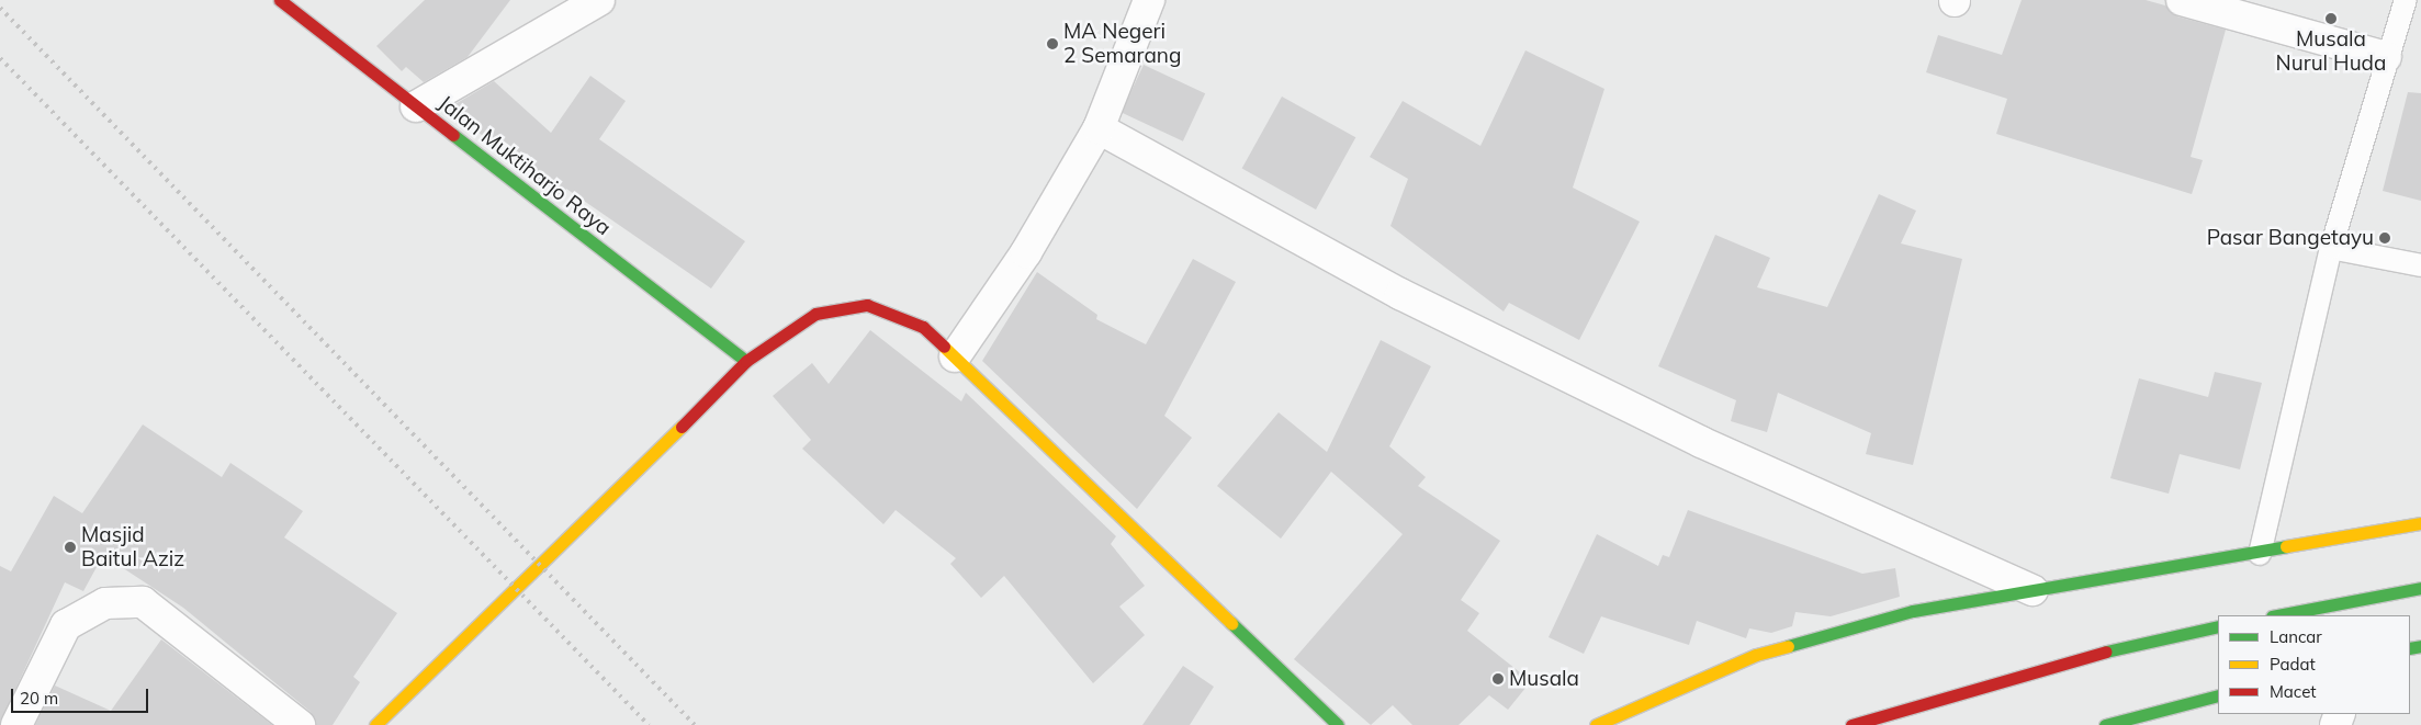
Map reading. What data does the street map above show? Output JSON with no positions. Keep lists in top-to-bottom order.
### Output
{
  "streets": {
    "street": ["Jalan Muktiharjo Raya"]
  },
  "places": [
    "Musala Nurul Huda",
    "MA Negeri 2 Semarang",
    "Pasar Bangetayu",
    "Masjid Baitul Aziz",
    "Musala"
  ],
  "legend": ["Lancar", "Padat", "Macet"],
  "scale_bar": "20 m"
}
